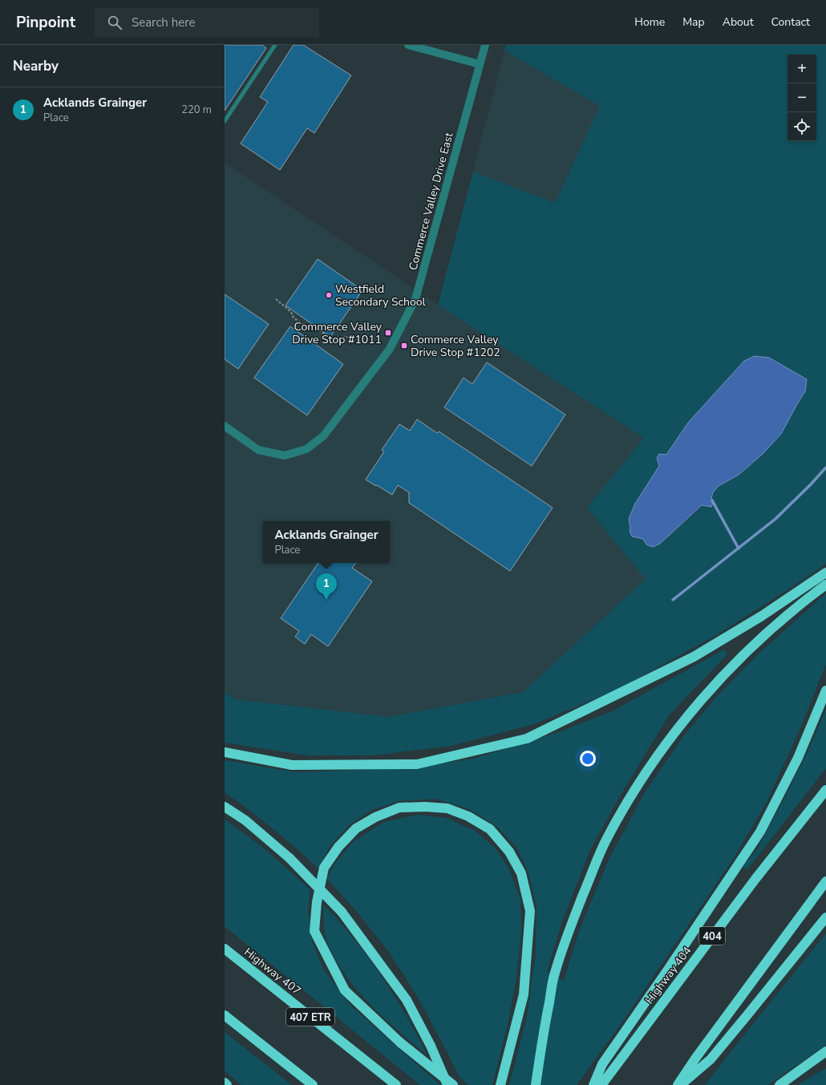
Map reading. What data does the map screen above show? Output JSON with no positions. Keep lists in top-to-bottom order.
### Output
{
  "streets": {
    "highway": [
      "404",
      "Highway 407",
      "Highway 404",
      "407 ETR"
    ],
    "street": ["Commerce Valley Drive East"]
  },
  "places": {
    "other": ["Westfield Secondary School"],
    "transit": ["Commerce Valley Drive Stop #1011", "Commerce Valley Drive Stop #1202"]
  },
  "page": {
    "header": "Pinpoint",
    "search": "Search here",
    "nav": [
      "Home",
      "Map",
      "About",
      "Contact"
    ],
    "heading": "Nearby",
    "map_buttons": ["+", "−"],
    "list": [
      {
        "mark": "1",
        "name": "Acklands Grainger",
        "note": "Place",
        "value": "220 m"
      }
    ],
    "popup": ["Acklands Grainger", "Place"],
    "pins": "1"
  }
}
